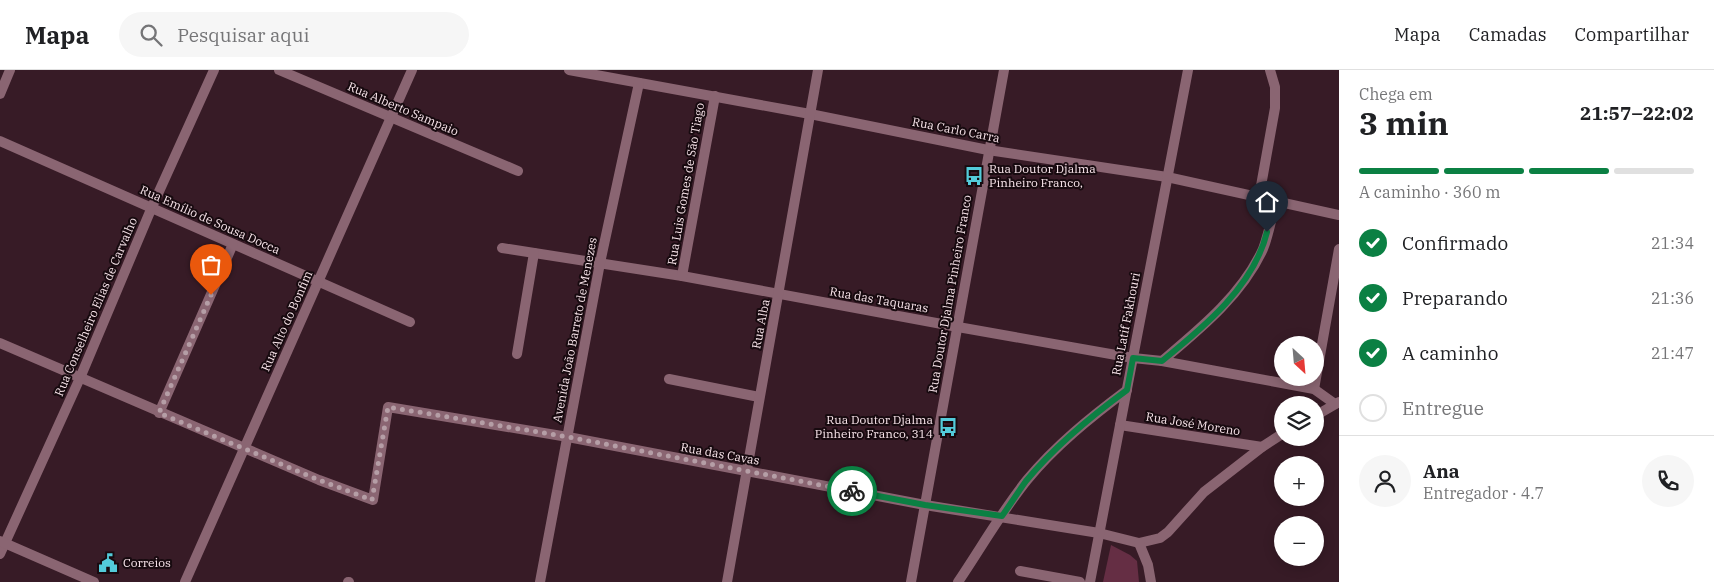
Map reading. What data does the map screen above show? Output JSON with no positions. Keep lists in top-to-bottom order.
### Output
{
  "streets": {
    "street": [
      "Rua Alberto Sampaio",
      "Rua Carlo Carra",
      "Rua Luis Gomes de São Tiago",
      "Rua Emílio de Sousa Docca",
      "Rua Doutor Djalma Pinheiro Franco",
      "Rua das Taquaras",
      "Rua Conselheiro Elias de Carvalho",
      "Rua Alto do Bonfim",
      "Rua Alba",
      "Rua Latif Fakhouri",
      "Avenida João Barreto de Menezes",
      "Rua José Moreno",
      "Rua das Cavas"
    ]
  },
  "crossings": [
    ["Rua Alberto Sampaio", "Rua Alto do Bonfim"],
    ["Rua Carlo Carra", "Rua Luis Gomes de São Tiago"],
    ["Rua Carlo Carra", "Rua Doutor Djalma Pinheiro Franco"],
    ["Rua Carlo Carra", "Rua Alba"],
    ["Rua Carlo Carra", "Rua Latif Fakhouri"],
    ["Rua Carlo Carra", "Avenida João Barreto de Menezes"],
    ["Rua Luis Gomes de São Tiago", "Rua das Taquaras"],
    ["Rua Emílio de Sousa Docca", "Rua Conselheiro Elias de Carvalho"],
    ["Rua Emílio de Sousa Docca", "Rua Alto do Bonfim"],
    ["Rua Doutor Djalma Pinheiro Franco", "Rua das Taquaras"],
    ["Rua Doutor Djalma Pinheiro Franco", "Rua das Cavas"],
    ["Rua das Taquaras", "Rua Alba"],
    ["Rua das Taquaras", "Rua Latif Fakhouri"],
    ["Rua das Taquaras", "Avenida João Barreto de Menezes"],
    ["Rua Alto do Bonfim", "Rua das Cavas"],
    ["Rua Alba", "Rua das Cavas"],
    ["Rua Latif Fakhouri", "Rua José Moreno"],
    ["Rua Latif Fakhouri", "Rua das Cavas"],
    ["Avenida João Barreto de Menezes", "Rua das Cavas"]
  ],
  "places": {
    "bus stop": ["Rua Doutor Djalma Pinheiro Franco,", "Rua Doutor Djalma Pinheiro Franco, 314"],
    "public building": ["Correios"]
  },
  "north": "bottom right",
  "page": {
    "header": "Mapa",
    "search": "Pesquisar aqui",
    "nav": ["Mapa", "Camadas", "Compartilhar"],
    "heading": ["3 min", "Chega em", "21:57–22:02"],
    "panel": ["Ana", "Entregador · 4.7"],
    "bar": "A caminho · 360 m",
    "list": [
      ["Confirmado", "21:34"],
      ["Preparando", "21:36"],
      ["A caminho", "21:47"],
      "Entregue"
    ],
    "map_buttons": ["+", "−"]
  }
}
